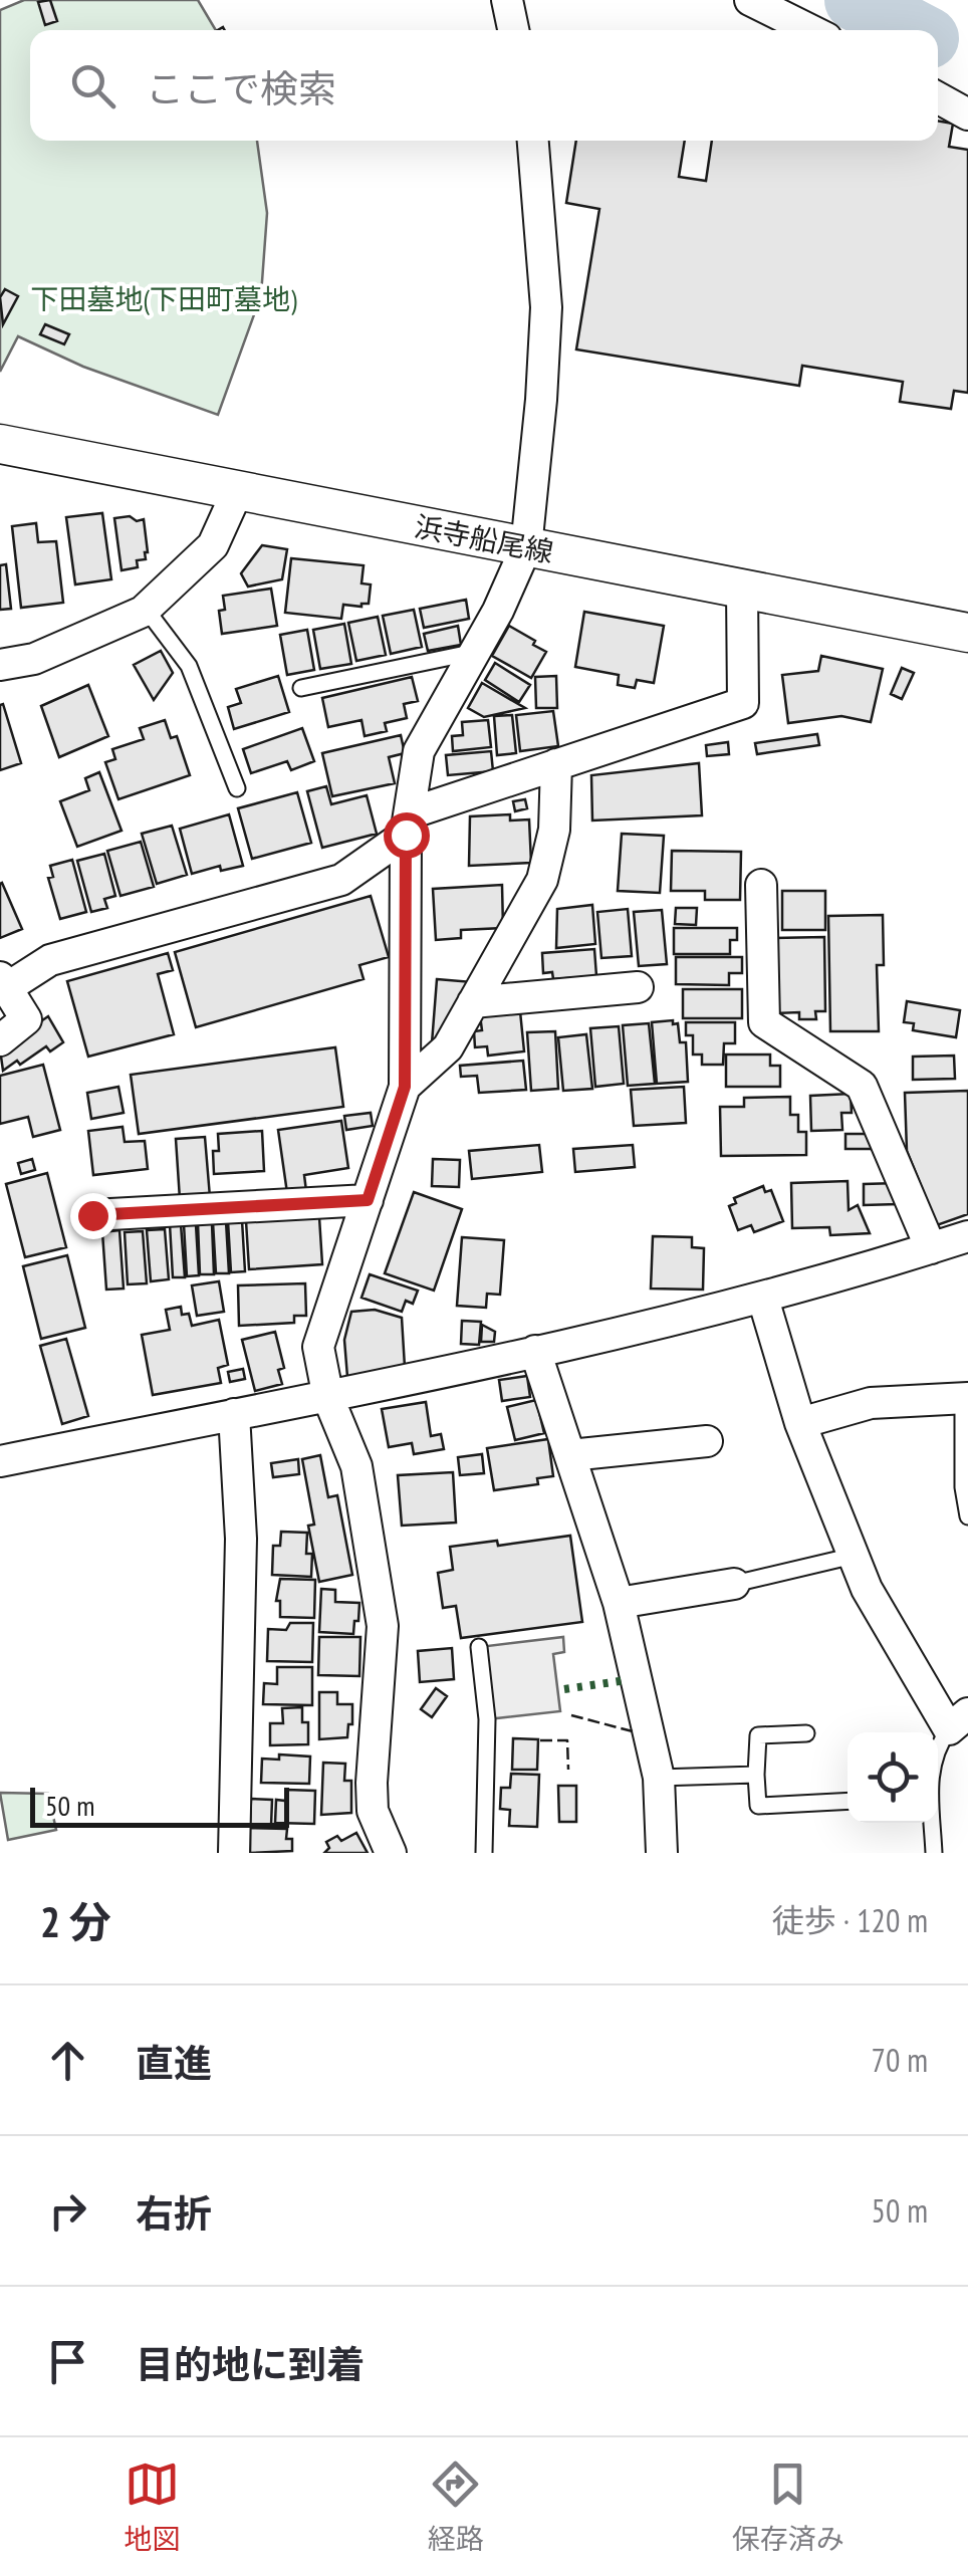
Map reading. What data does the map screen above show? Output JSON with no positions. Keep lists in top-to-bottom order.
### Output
{
  "streets": {
    "street": ["浜寺船尾線"]
  },
  "parks": ["下田墓地(下田町墓地)"],
  "scale_bar": "50 m",
  "page": {
    "search": "ここで検索",
    "scale": "50 m",
    "heading": ["2 分", "徒歩 · 120 m"],
    "list": [
      ["直進", "70 m"],
      ["右折", "50 m"],
      "目的地に到着"
    ],
    "nav": ["地図", "経路", "保存済み"]
  }
}
